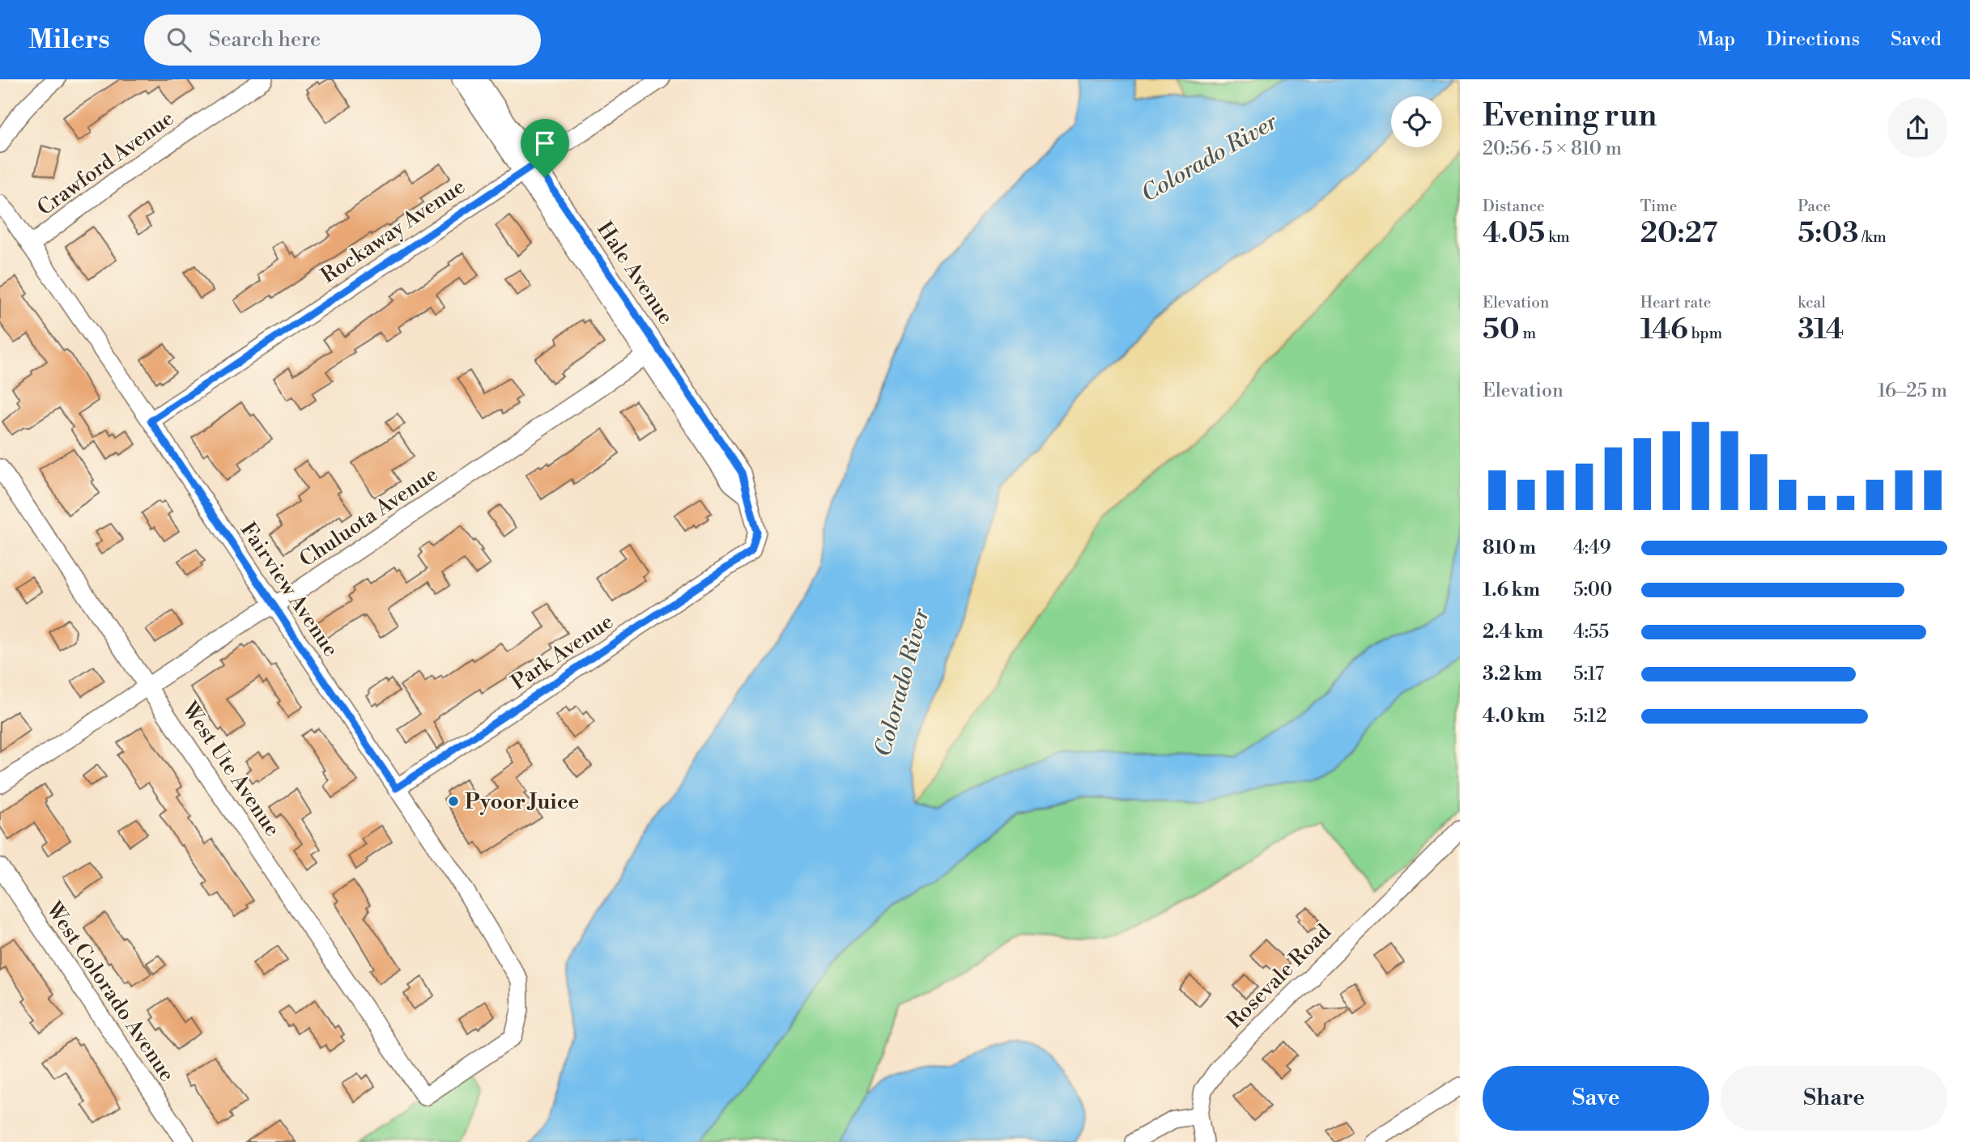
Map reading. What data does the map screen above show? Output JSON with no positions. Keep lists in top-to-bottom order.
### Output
{
  "streets": {
    "street": [
      "Crawford Avenue",
      "Rockaway Avenue",
      "Hale Avenue",
      "Chuluota Avenue",
      "Fairview Avenue",
      "Park Avenue",
      "West Ute Avenue",
      "Rosevale Road",
      "West Colorado Avenue"
    ]
  },
  "crossings": [
    ["Crawford Avenue", "Fairview Avenue"],
    ["Rockaway Avenue", "Hale Avenue"],
    ["Rockaway Avenue", "Fairview Avenue"],
    ["Hale Avenue", "Chuluota Avenue"],
    ["Hale Avenue", "Park Avenue"],
    ["Chuluota Avenue", "Fairview Avenue"],
    ["Chuluota Avenue", "West Ute Avenue"],
    ["Fairview Avenue", "Park Avenue"],
    ["Fairview Avenue", "West Ute Avenue"]
  ],
  "water": ["Colorado River"],
  "places": ["Pyoor Juice"],
  "page": {
    "header": "Milers",
    "search": "Search here",
    "nav": ["Map", "Directions", "Saved"],
    "heading": ["Evening run", "20:56 · 5 × 810 m"],
    "stats": [
      ["Distance", "4.05 km"],
      ["Time", "20:27"],
      ["Pace", "5:03 /km"],
      ["Elevation", "50 m"],
      ["Heart rate", "146 bpm"],
      ["kcal", "314"]
    ],
    "chart": ["Elevation", "16–25 m"],
    "list": [
      {
        "name": "810 m",
        "note": "4:49"
      },
      {
        "name": "1.6 km",
        "note": "5:00"
      },
      {
        "name": "2.4 km",
        "note": "4:55"
      },
      {
        "name": "3.2 km",
        "note": "5:17"
      },
      {
        "name": "4.0 km",
        "note": "5:12"
      }
    ],
    "buttons": ["Save", "Share"]
  }
}
